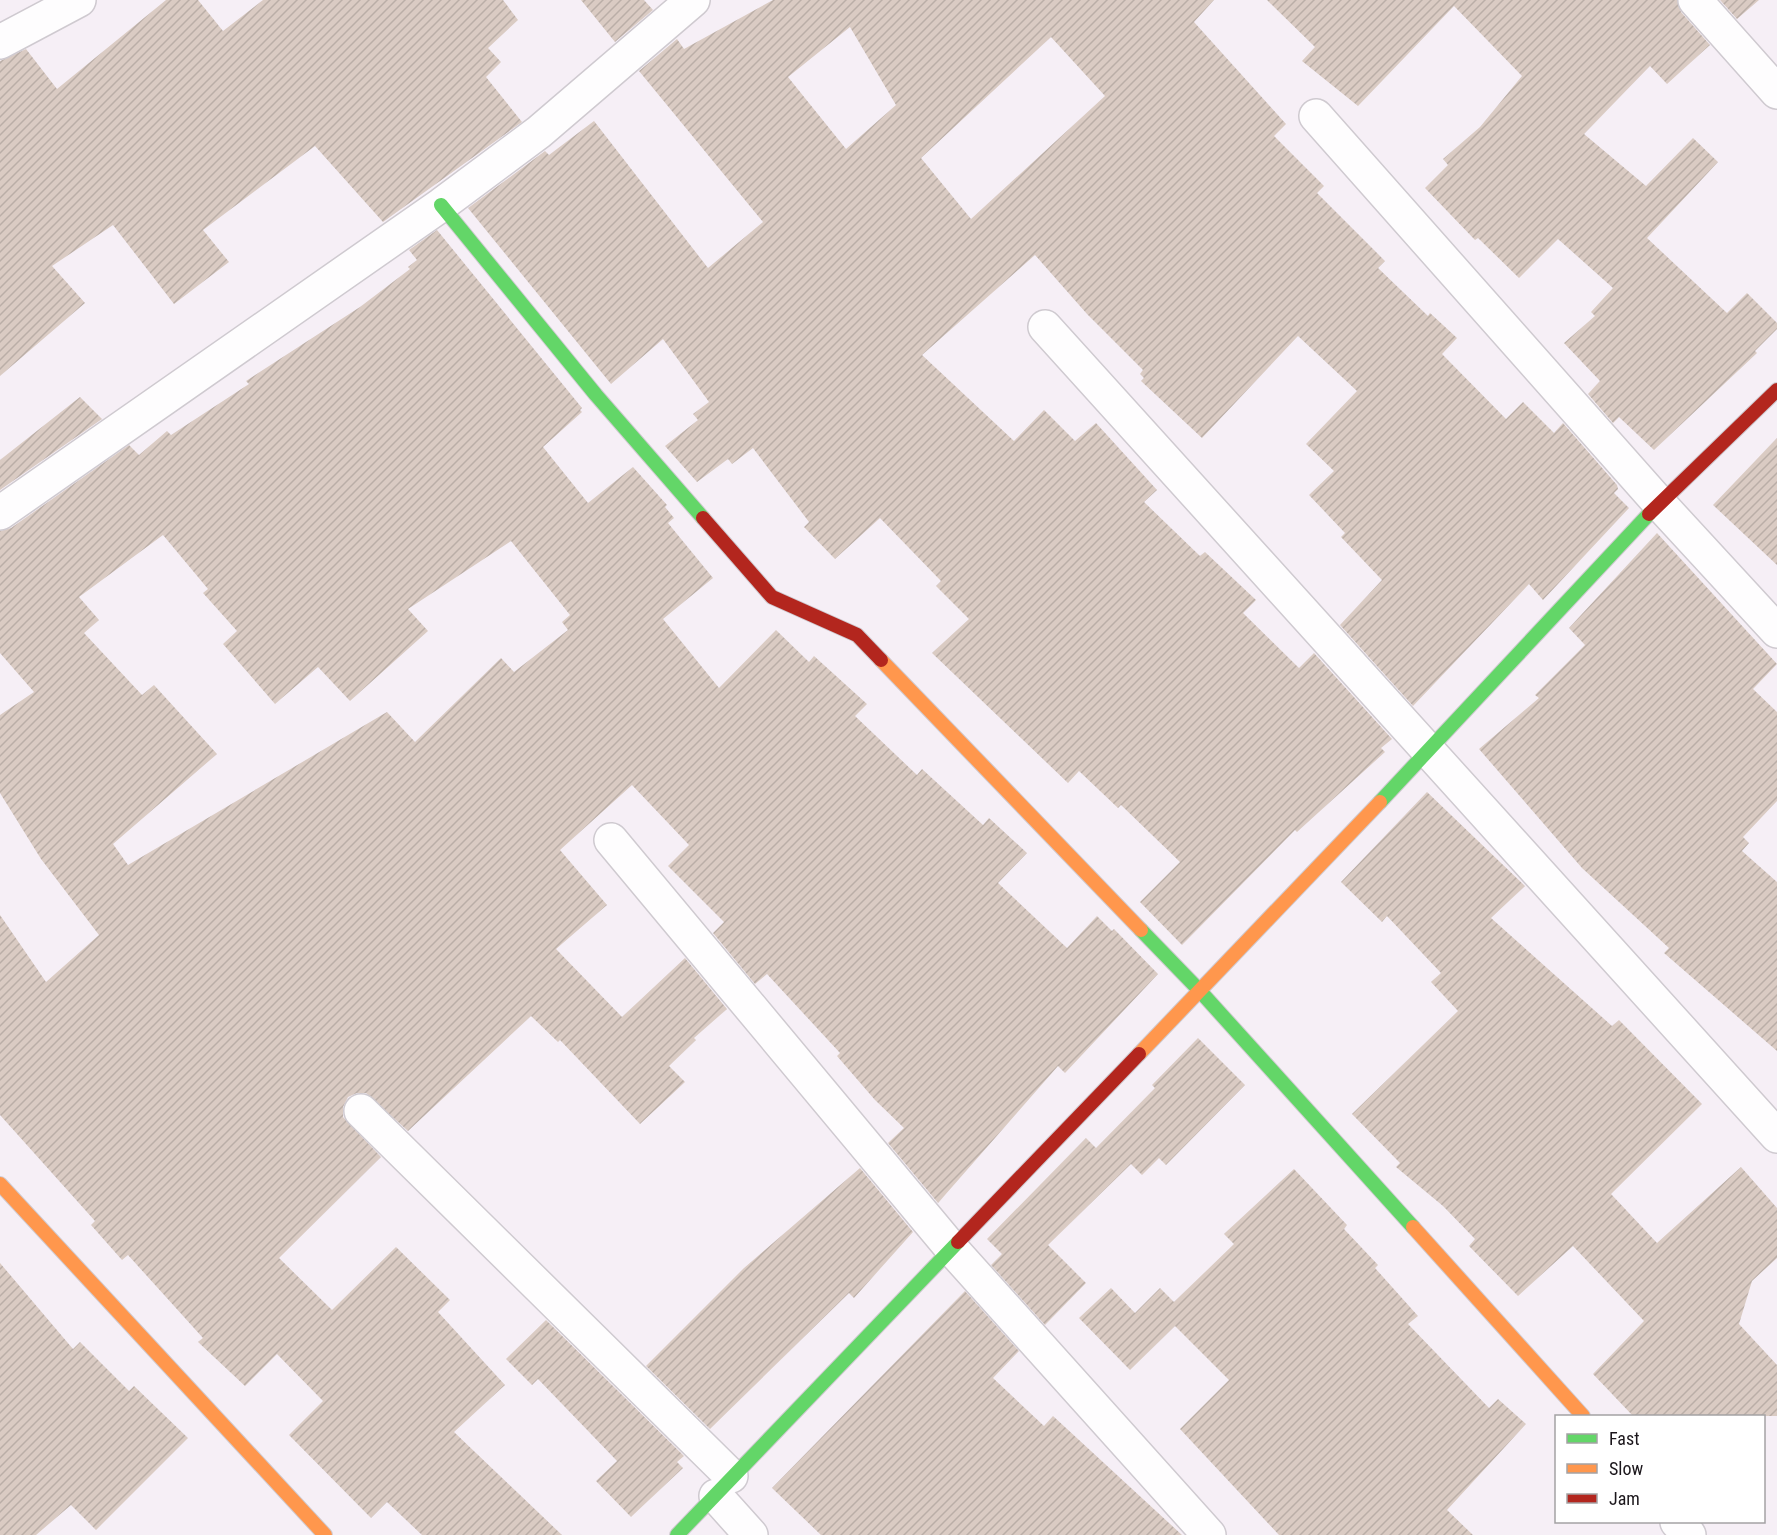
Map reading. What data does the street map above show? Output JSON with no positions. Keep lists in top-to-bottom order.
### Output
{
  "legend": ["Fast", "Slow", "Jam"]
}
